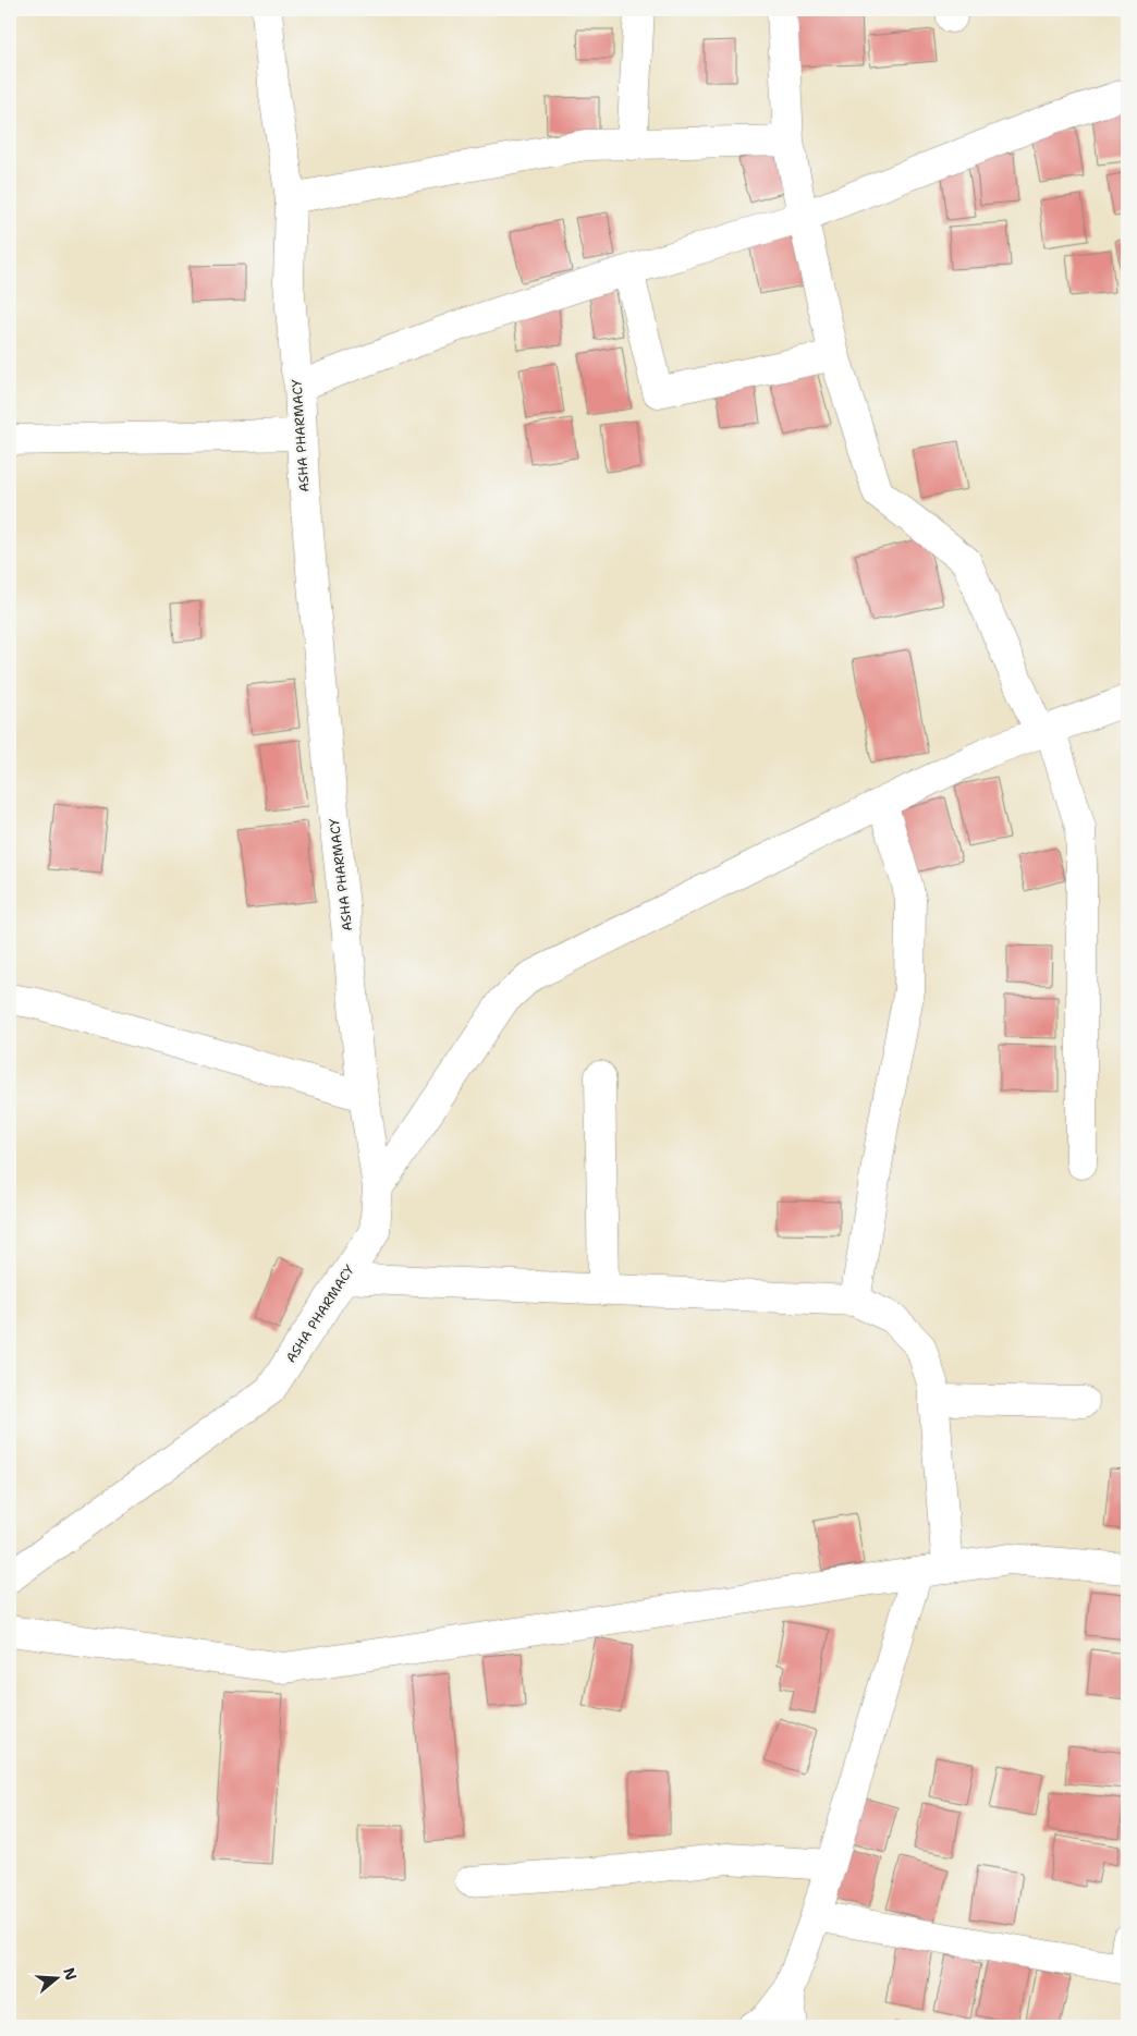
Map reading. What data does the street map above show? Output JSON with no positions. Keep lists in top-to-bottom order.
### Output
{
  "streets": {
    "street": ["ASHA PHARMACY"]
  },
  "north": "right"
}
